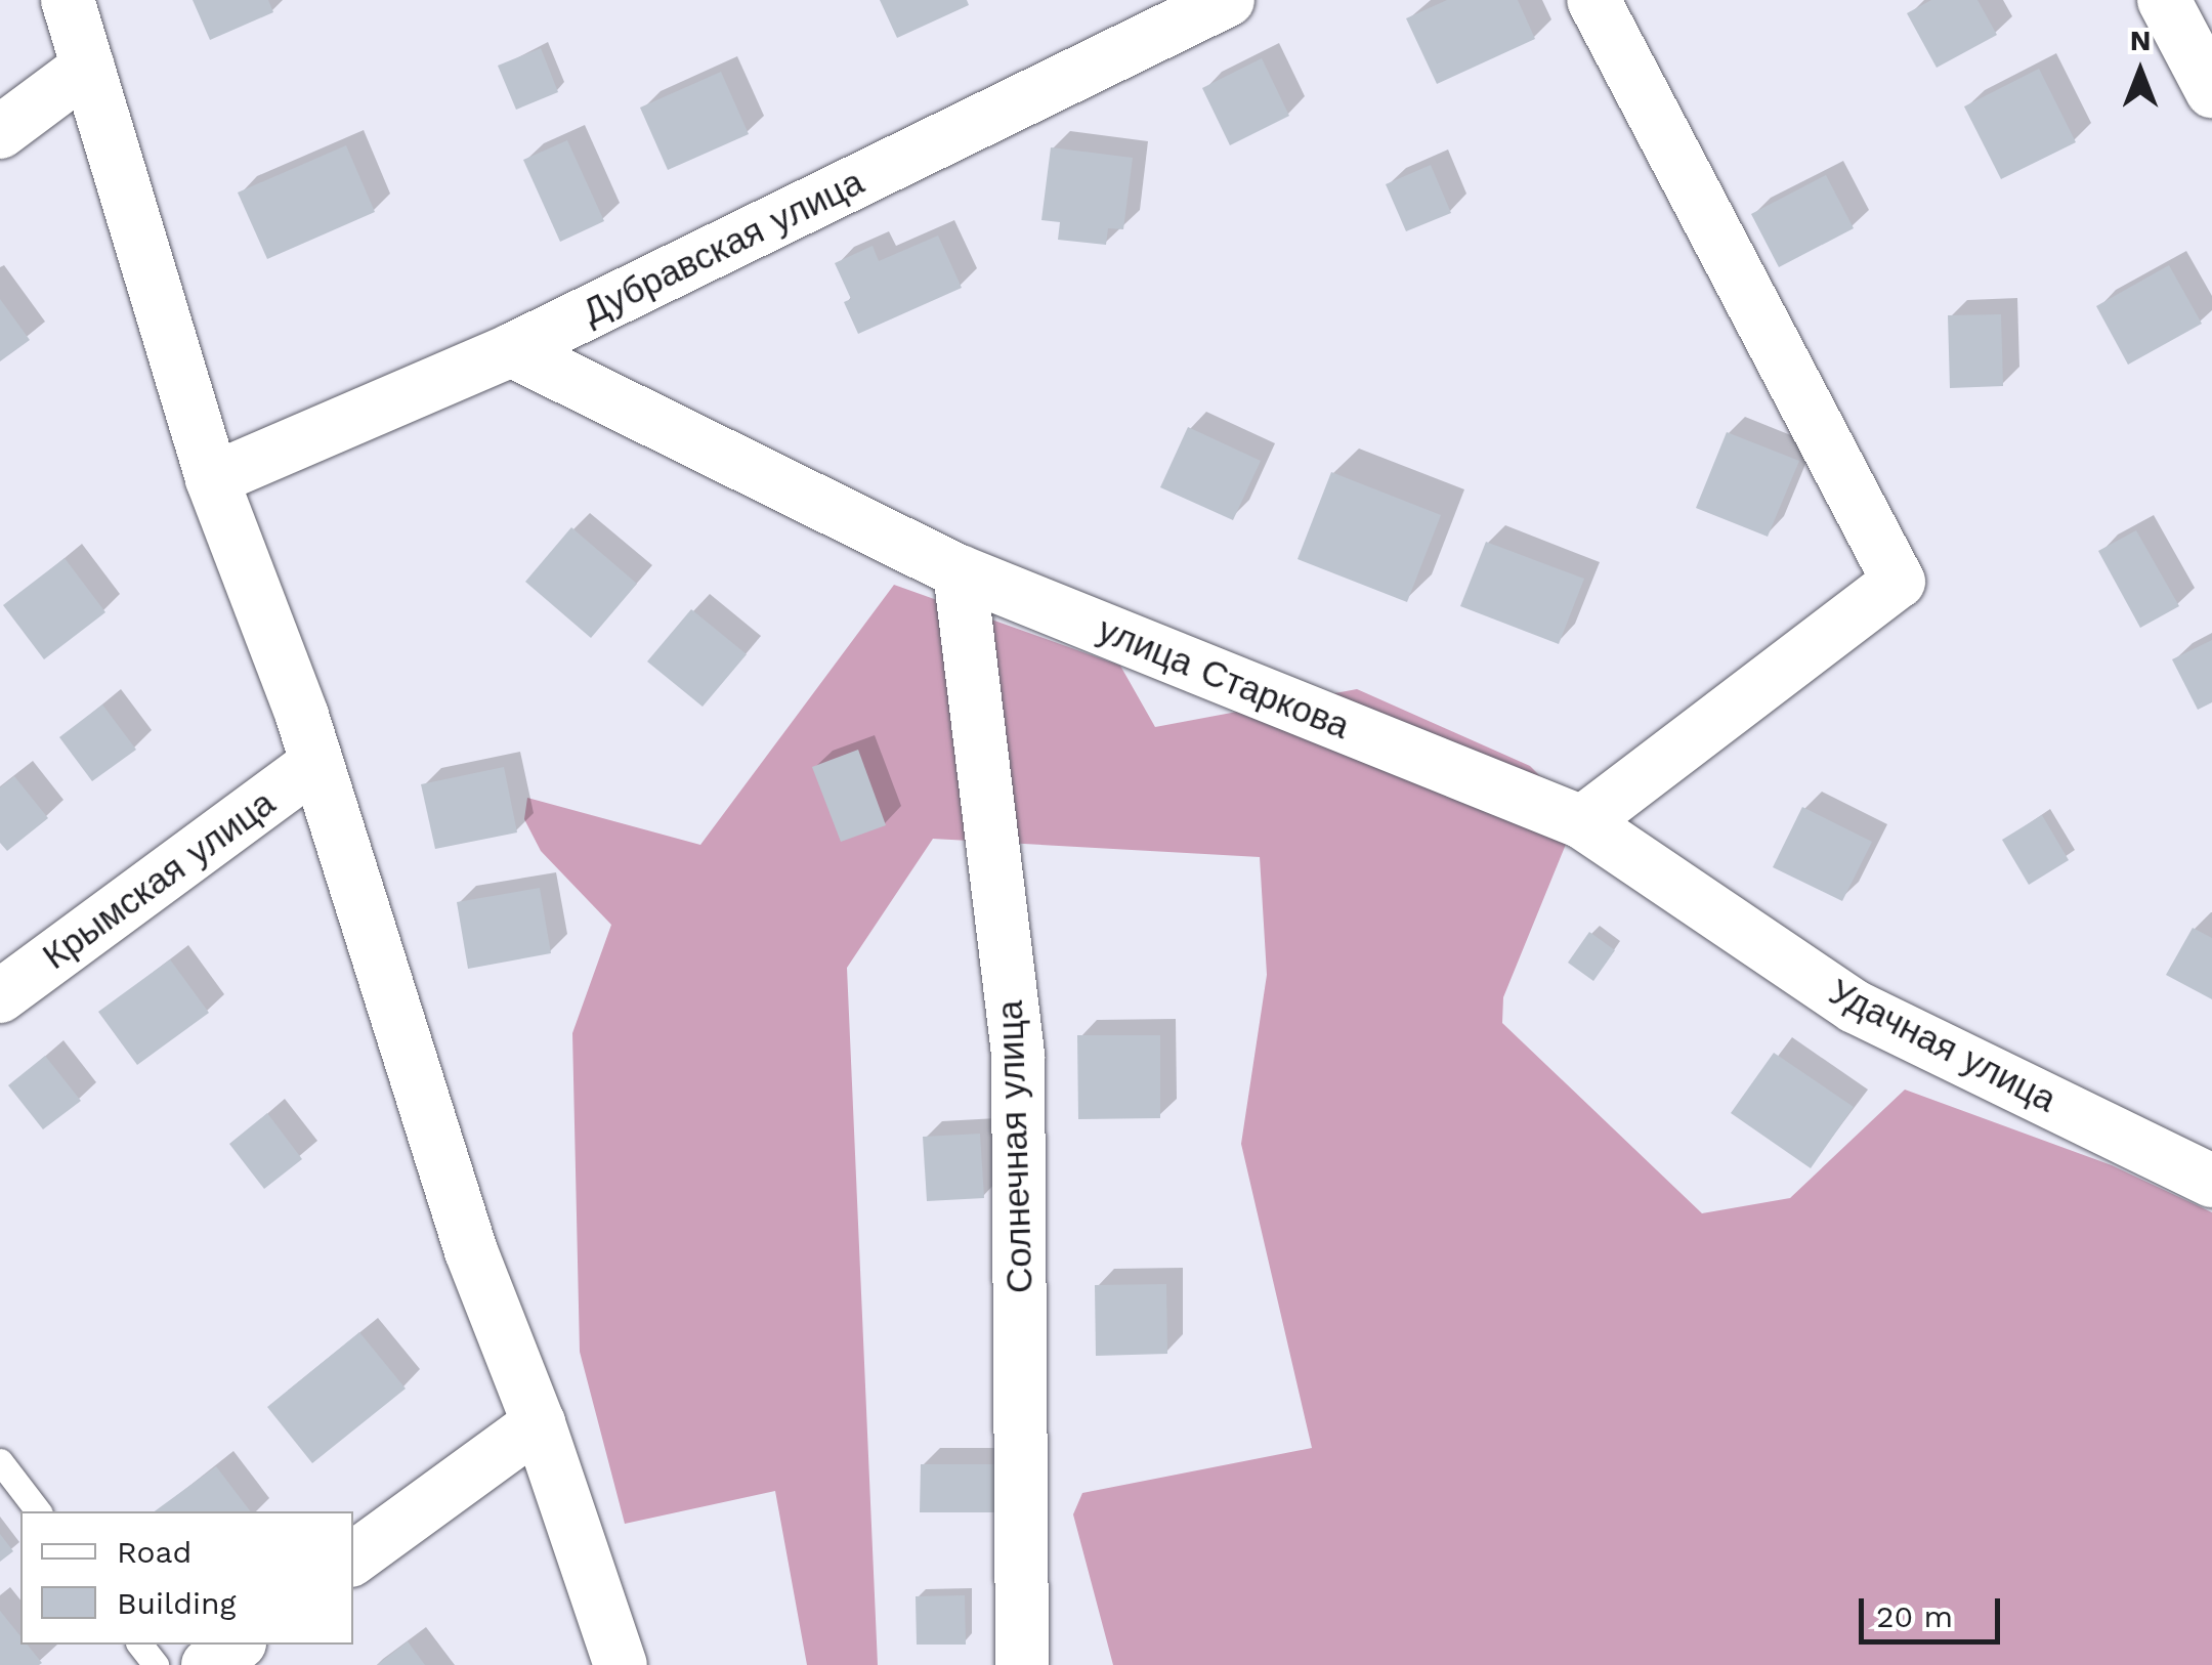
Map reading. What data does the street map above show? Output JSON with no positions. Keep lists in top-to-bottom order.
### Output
{
  "streets": {
    "street": [
      "Дубравская улица",
      "улица Старкова",
      "Крымская улица",
      "Удачная улица",
      "Солнечная улица"
    ]
  },
  "crossings": [
    ["Дубравская улица", "улица Старкова"],
    ["улица Старкова", "Удачная улица"],
    ["улица Старкова", "Солнечная улица"]
  ],
  "legend": ["Road", "Building"],
  "scale_bar": "20 m",
  "north": "top"
}
